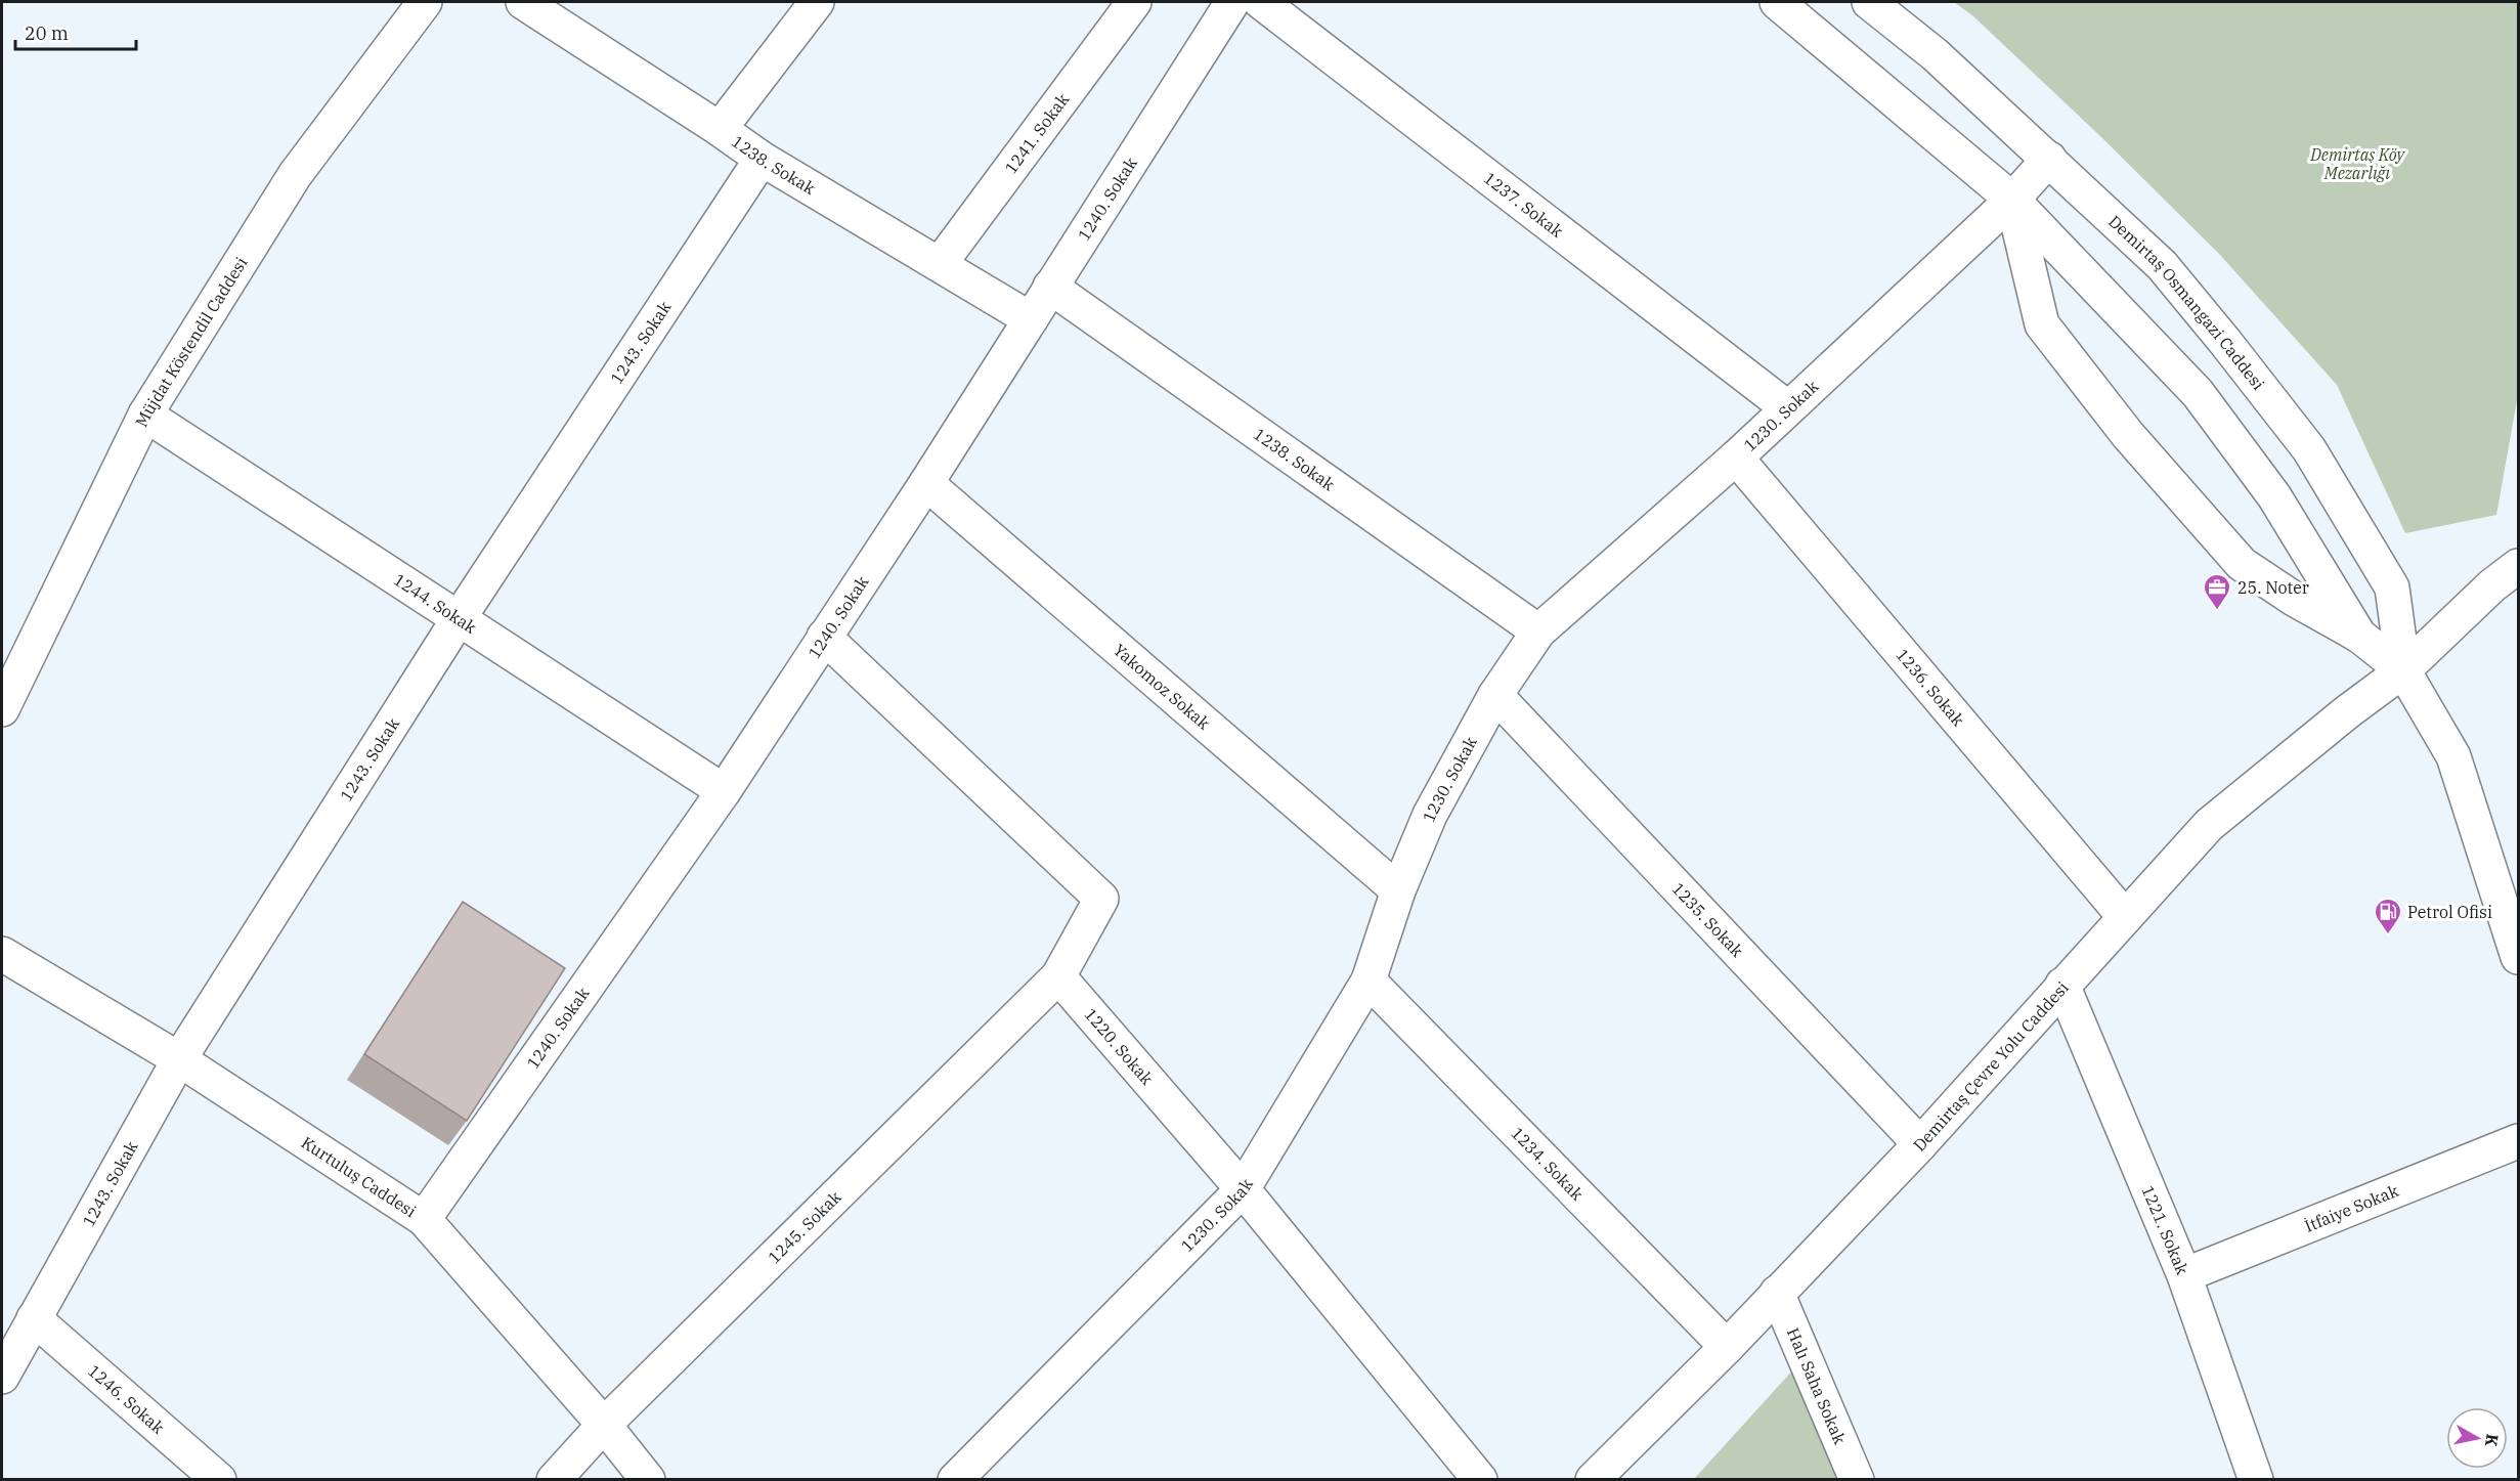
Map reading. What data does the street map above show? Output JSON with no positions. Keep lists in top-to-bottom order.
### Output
{
  "streets": {
    "street": [
      "1241. Sokak",
      "1238. Sokak",
      "1240. Sokak",
      "1237. Sokak",
      "Demirtaş Osmangazi Caddesi",
      "Müjdat Köstendil Caddesi",
      "1243. Sokak",
      "1230. Sokak",
      "1244. Sokak",
      "Yakomoz Sokak",
      "1236. Sokak",
      "1235. Sokak",
      "1220. Sokak",
      "Demirtaş Çevre Yolu Caddesi",
      "1234. Sokak",
      "Kurtuluş Caddesi",
      "İtfaiye Sokak",
      "1245. Sokak",
      "1221. Sokak",
      "Halı Saha Sokak",
      "1246. Sokak"
    ]
  },
  "crossings": [
    ["1241. Sokak", "1238. Sokak"],
    ["1238. Sokak", "1240. Sokak"],
    ["1238. Sokak", "1243. Sokak"],
    ["1238. Sokak", "1230. Sokak"],
    ["1240. Sokak", "1244. Sokak"],
    ["1240. Sokak", "Yakomoz Sokak"],
    ["1240. Sokak", "Kurtuluş Caddesi"],
    ["1237. Sokak", "1230. Sokak"],
    ["Demirtaş Osmangazi Caddesi", "1230. Sokak"],
    ["Demirtaş Osmangazi Caddesi", "Demirtaş Çevre Yolu Caddesi"],
    ["Müjdat Köstendil Caddesi", "1244. Sokak"],
    ["1243. Sokak", "1244. Sokak"],
    ["1243. Sokak", "Kurtuluş Caddesi"],
    ["1243. Sokak", "1246. Sokak"],
    ["1230. Sokak", "Yakomoz Sokak"],
    ["1230. Sokak", "1236. Sokak"],
    ["1230. Sokak", "1235. Sokak"],
    ["1230. Sokak", "1220. Sokak"],
    ["1230. Sokak", "1234. Sokak"],
    ["1236. Sokak", "Demirtaş Çevre Yolu Caddesi"],
    ["1235. Sokak", "Demirtaş Çevre Yolu Caddesi"],
    ["1220. Sokak", "1245. Sokak"],
    ["Demirtaş Çevre Yolu Caddesi", "1234. Sokak"],
    ["Demirtaş Çevre Yolu Caddesi", "1221. Sokak"],
    ["Demirtaş Çevre Yolu Caddesi", "Halı Saha Sokak"],
    ["Kurtuluş Caddesi", "1245. Sokak"],
    ["İtfaiye Sokak", "1221. Sokak"]
  ],
  "parks": ["Demirtaş Köy Mezarlığı"],
  "places": {
    "office": ["25. Noter"],
    "fuel station": ["Petrol Ofisi"]
  },
  "scale_bar": "20 m",
  "north": "right"
}
